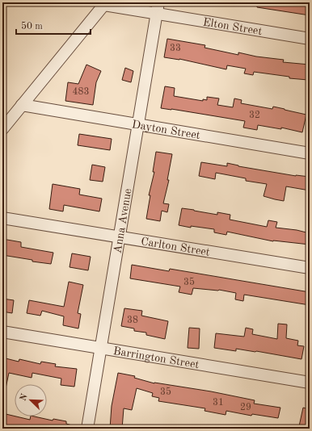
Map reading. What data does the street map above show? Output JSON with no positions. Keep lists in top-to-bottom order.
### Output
{
  "streets": {
    "street": [
      "Elton Street",
      "Dayton Street",
      "Anna Avenue",
      "Carlton Street",
      "Barrington Street"
    ]
  },
  "crossings": [
    ["Elton Street", "Anna Avenue"],
    ["Dayton Street", "Anna Avenue"],
    ["Anna Avenue", "Carlton Street"],
    ["Anna Avenue", "Barrington Street"]
  ],
  "house_numbers": [
    "33",
    "483",
    "32",
    "35",
    "38",
    "35",
    "31",
    "29"
  ],
  "scale_bar": "50 m",
  "north": "top left"
}
